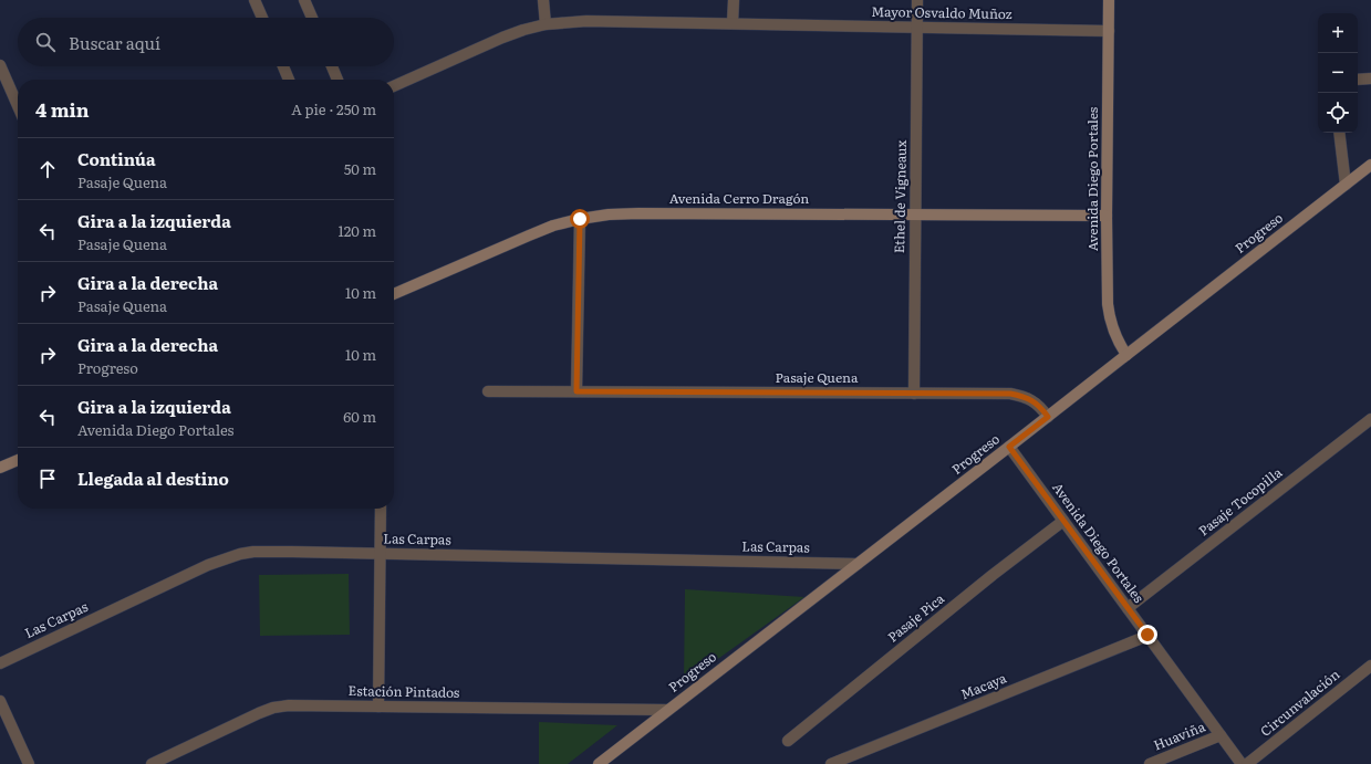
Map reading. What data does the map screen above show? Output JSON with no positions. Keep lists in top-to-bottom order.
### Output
{
  "streets": {
    "street": [
      "Mayor Osvaldo Muñoz",
      "Avenida Diego Portales",
      "Ethel de Vigneaux",
      "Avenida Cerro Dragón",
      "Progreso",
      "Pasaje Quena",
      "Pasaje Tocopilla",
      "Las Carpas",
      "Pasaje Pica",
      "Macaya",
      "Estación Pintados",
      "Circunvalación",
      "Huaviña"
    ]
  },
  "crossings": [
    ["Mayor Osvaldo Muñoz", "Avenida Diego Portales"],
    ["Mayor Osvaldo Muñoz", "Ethel de Vigneaux"],
    ["Avenida Diego Portales", "Avenida Cerro Dragón"],
    ["Avenida Diego Portales", "Progreso"],
    ["Avenida Diego Portales", "Pasaje Tocopilla"],
    ["Avenida Diego Portales", "Pasaje Pica"],
    ["Avenida Diego Portales", "Macaya"],
    ["Avenida Diego Portales", "Huaviña"],
    ["Ethel de Vigneaux", "Avenida Cerro Dragón"],
    ["Ethel de Vigneaux", "Pasaje Quena"],
    ["Progreso", "Pasaje Quena"],
    ["Progreso", "Las Carpas"],
    ["Progreso", "Estación Pintados"]
  ],
  "page": {
    "map_buttons": ["+", "−"],
    "search": "Buscar aquí",
    "heading": ["4 min", "A pie · 250 m"],
    "list": [
      ["Continúa", "Pasaje Quena", "50 m"],
      ["Gira a la izquierda", "Pasaje Quena", "120 m"],
      ["Gira a la derecha", "Pasaje Quena", "10 m"],
      ["Gira a la derecha", "Progreso", "10 m"],
      ["Gira a la izquierda", "Avenida Diego Portales", "60 m"],
      "Llegada al destino"
    ]
  }
}
